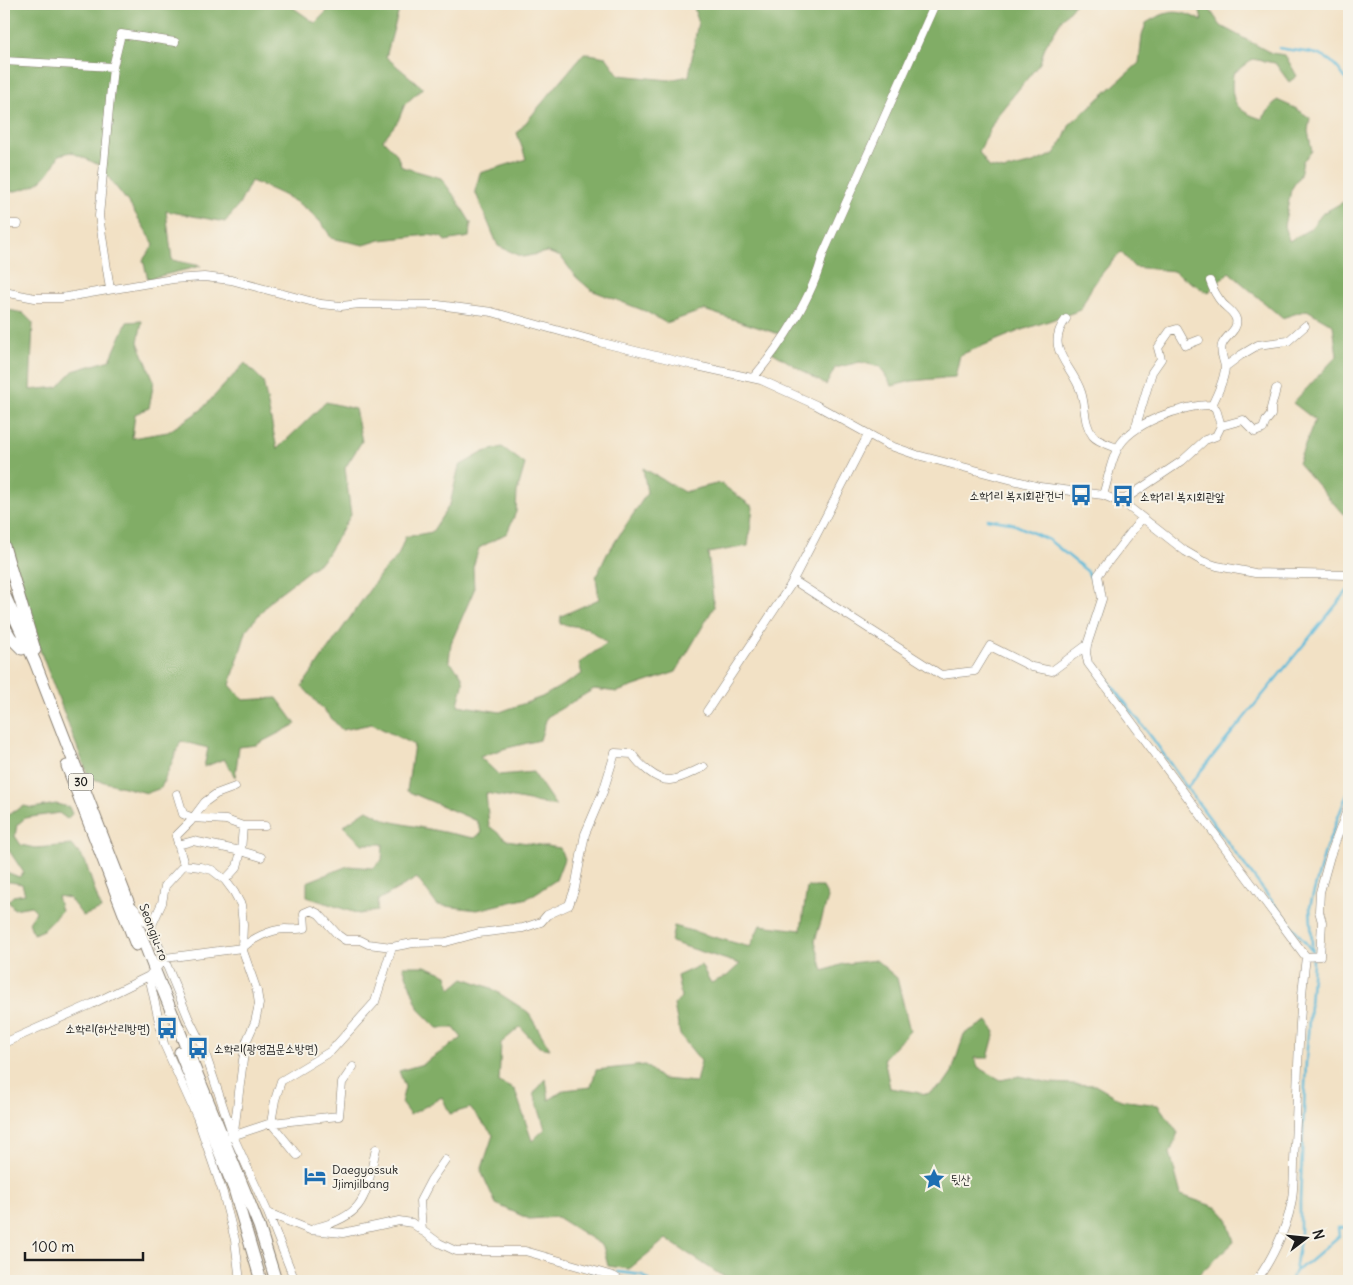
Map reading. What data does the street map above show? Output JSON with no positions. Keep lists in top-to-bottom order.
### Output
{
  "streets": {
    "highway": ["30", "Seongju-ro"]
  },
  "places": {
    "bus stop": [
      "소학1리 복지회관건너",
      "소학1리 복지회관앞",
      "소학리(하산리방면)",
      "소학리(광영검문소방면)"
    ],
    "hotel": ["Daegyossuk Jjimjilbang"],
    "place": ["뒷산"]
  },
  "scale_bar": "100 m",
  "north": "right"
}
